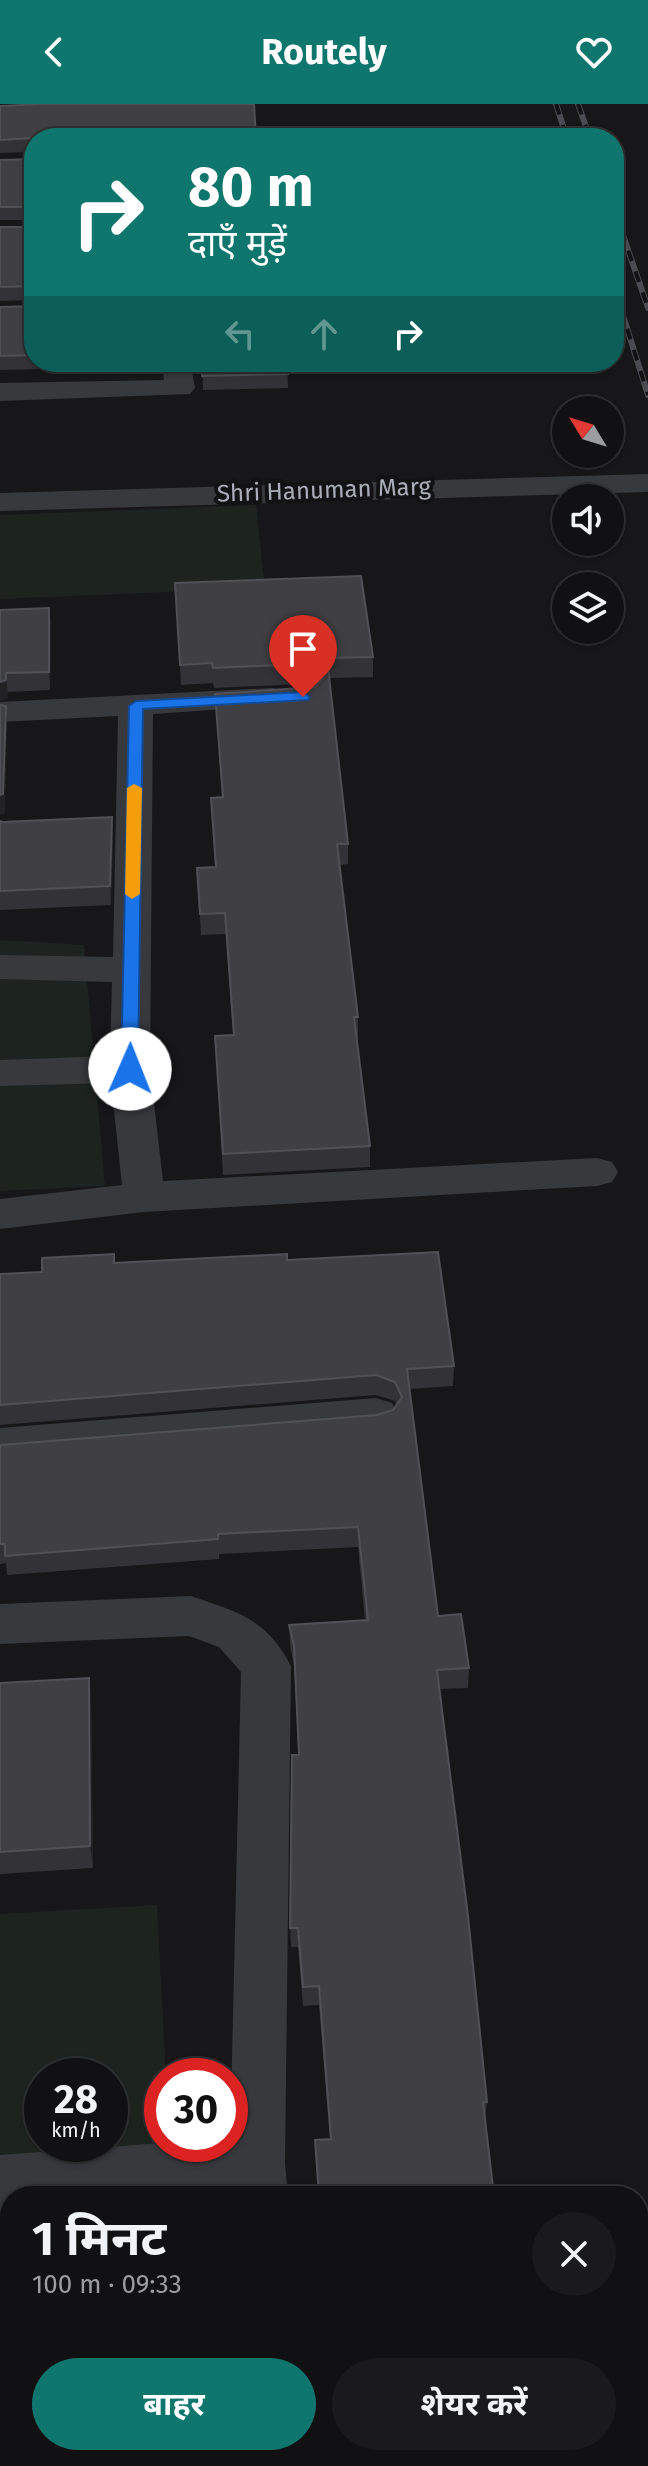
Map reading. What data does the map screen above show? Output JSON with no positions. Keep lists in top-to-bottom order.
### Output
{
  "streets": {
    "street": ["Shri Hanuman Marg"]
  },
  "north": "top left",
  "page": {
    "header": "Routely",
    "turn": ["80 m", "दाएँ मुड़ें"],
    "speed": "28 km/h",
    "limit": "30",
    "heading": ["1 मिनट", "100 m · 09:33"],
    "buttons": ["बाहर", "शेयर करें"]
  }
}
